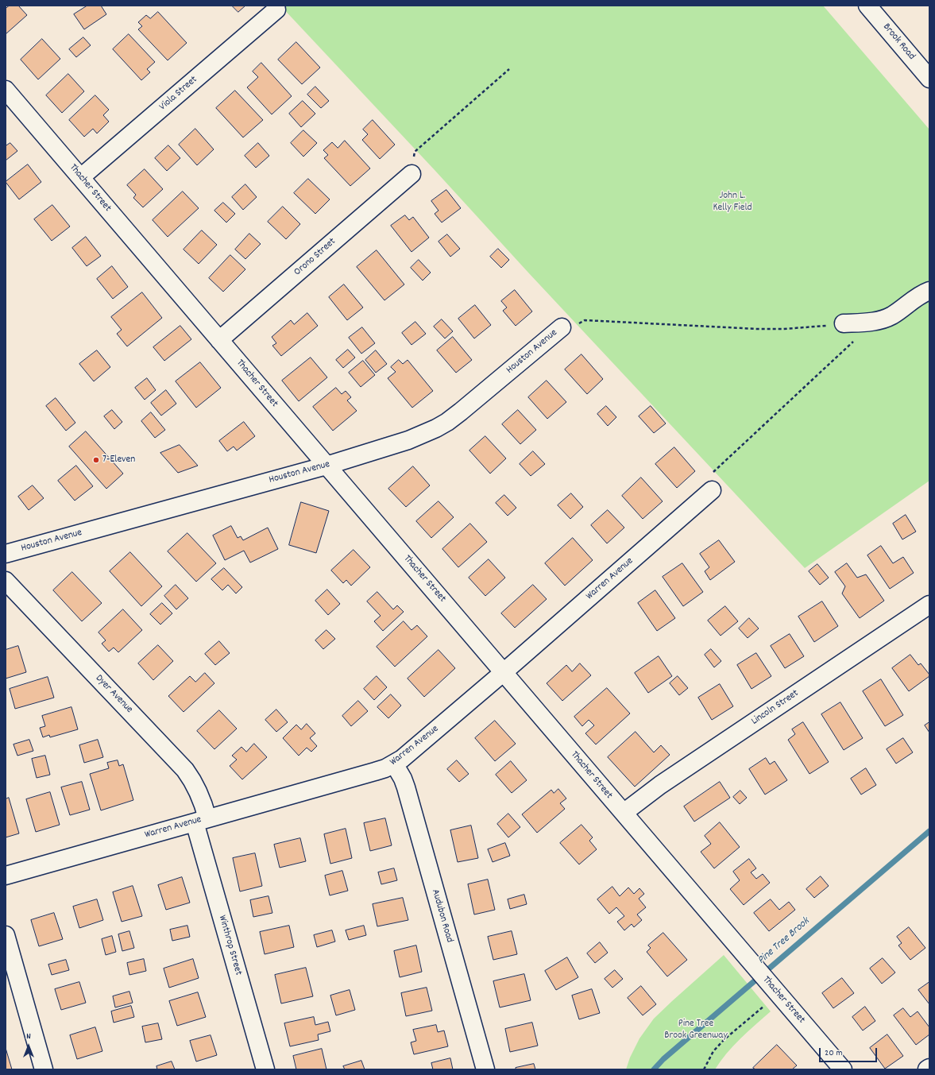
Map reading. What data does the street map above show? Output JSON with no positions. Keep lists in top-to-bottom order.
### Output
{
  "streets": {
    "street": [
      "Brook Road",
      "Viola Street",
      "Thacher Street",
      "Orono Street",
      "Houston Avenue",
      "Warren Avenue",
      "Dyer Avenue",
      "Lincoln Street",
      "Audubon Road",
      "Winthrop Street"
    ]
  },
  "crossings": [
    ["Viola Street", "Thacher Street"],
    ["Thacher Street", "Orono Street"],
    ["Thacher Street", "Houston Avenue"],
    ["Thacher Street", "Warren Avenue"],
    ["Thacher Street", "Lincoln Street"],
    ["Warren Avenue", "Dyer Avenue"],
    ["Warren Avenue", "Audubon Road"],
    ["Warren Avenue", "Winthrop Street"],
    ["Dyer Avenue", "Winthrop Street"]
  ],
  "water": ["Pine Tree Brook"],
  "parks": ["John L. Kelly Field", "Pine Tree Brook Greenway"],
  "places": ["7-Eleven"],
  "scale_bar": "20 m",
  "north": "top"
}
